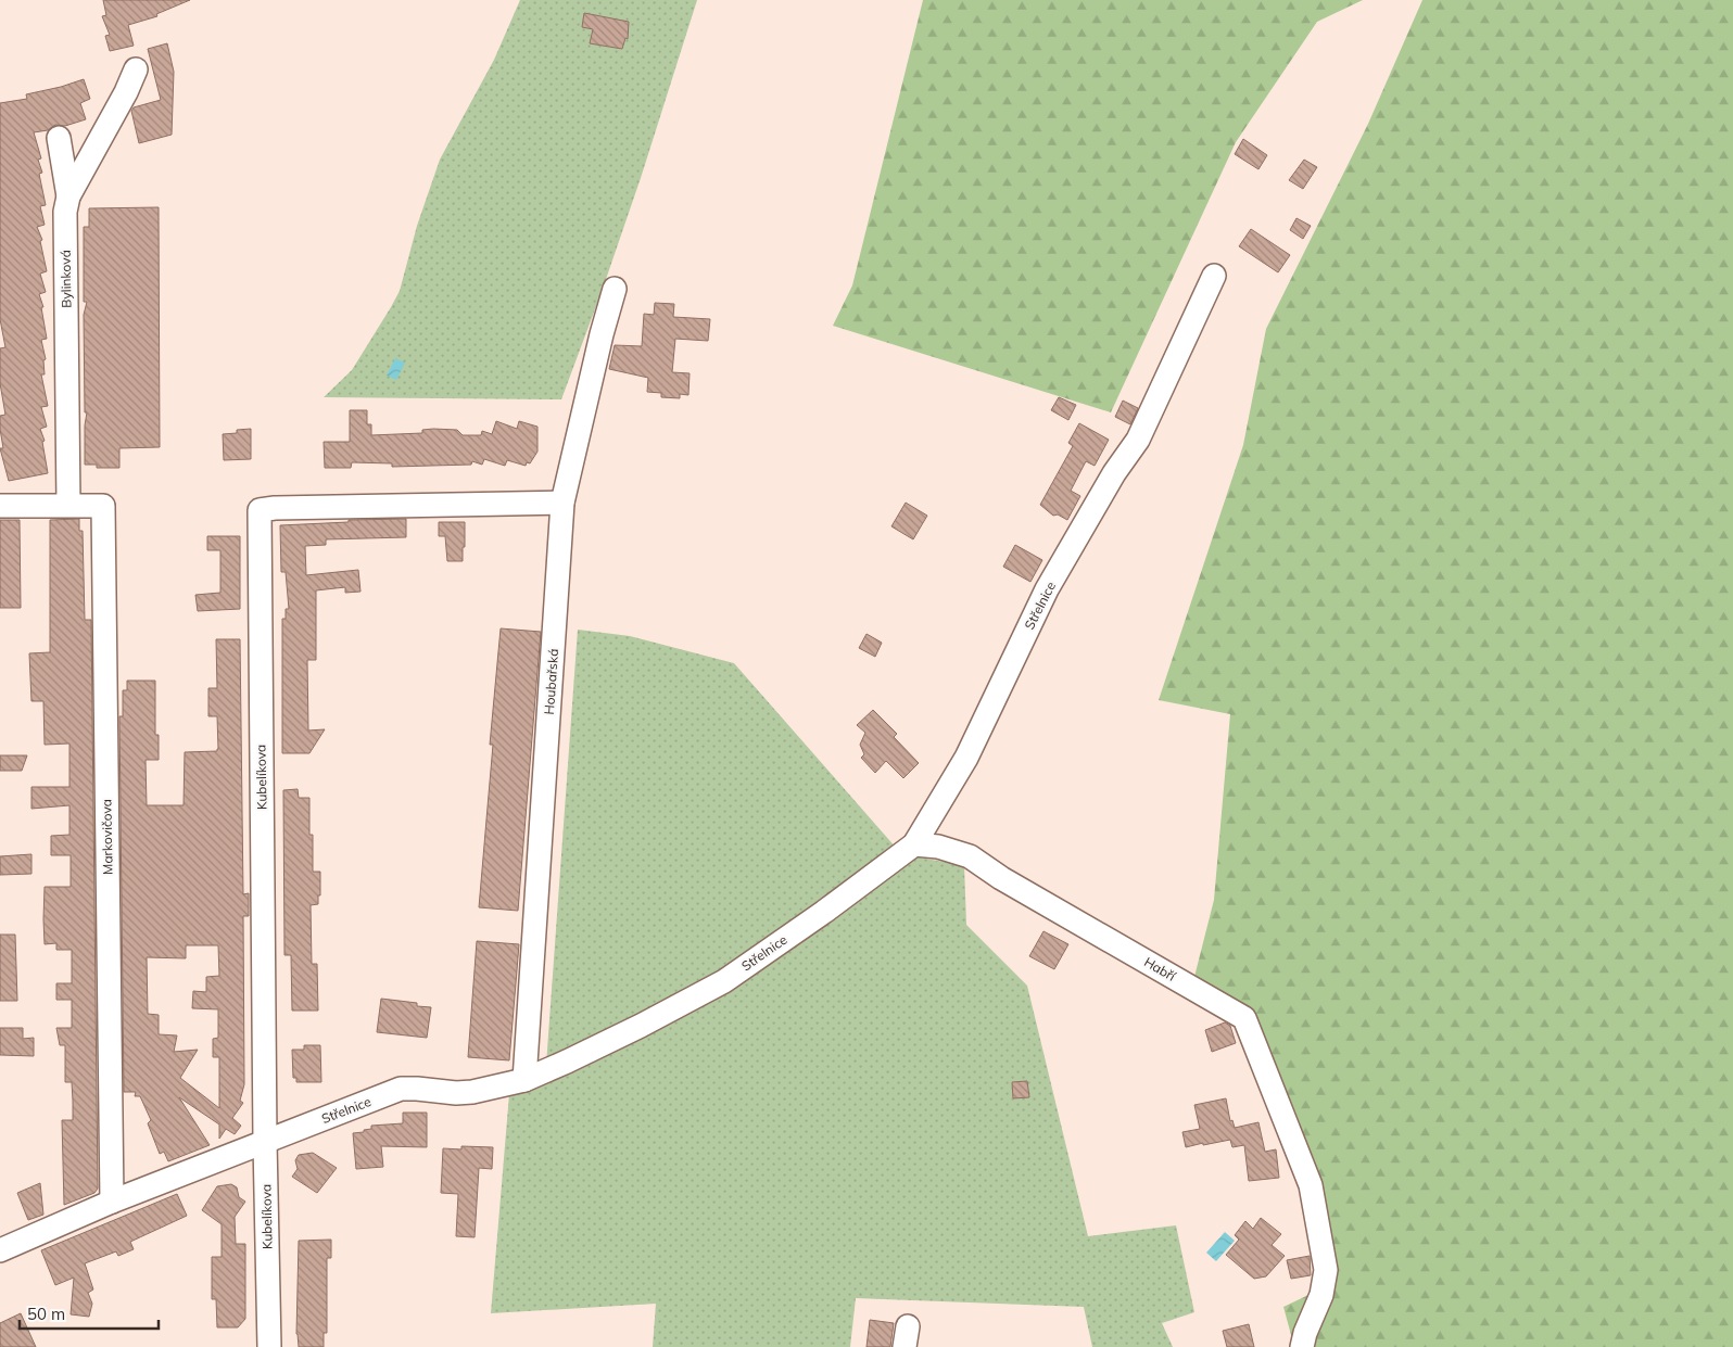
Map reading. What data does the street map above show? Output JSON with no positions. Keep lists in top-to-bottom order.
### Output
{
  "streets": {
    "street": [
      "Bylinková",
      "Střelnice",
      "Houbařská",
      "Kubelíkova",
      "Markovičova",
      "Habří"
    ]
  },
  "crossings": [
    ["Bylinková", "Markovičova"],
    ["Střelnice", "Houbařská"],
    ["Střelnice", "Kubelíkova"],
    ["Střelnice", "Markovičova"],
    ["Střelnice", "Habří"],
    ["Houbařská", "Kubelíkova"]
  ],
  "scale_bar": "50 m"
}
